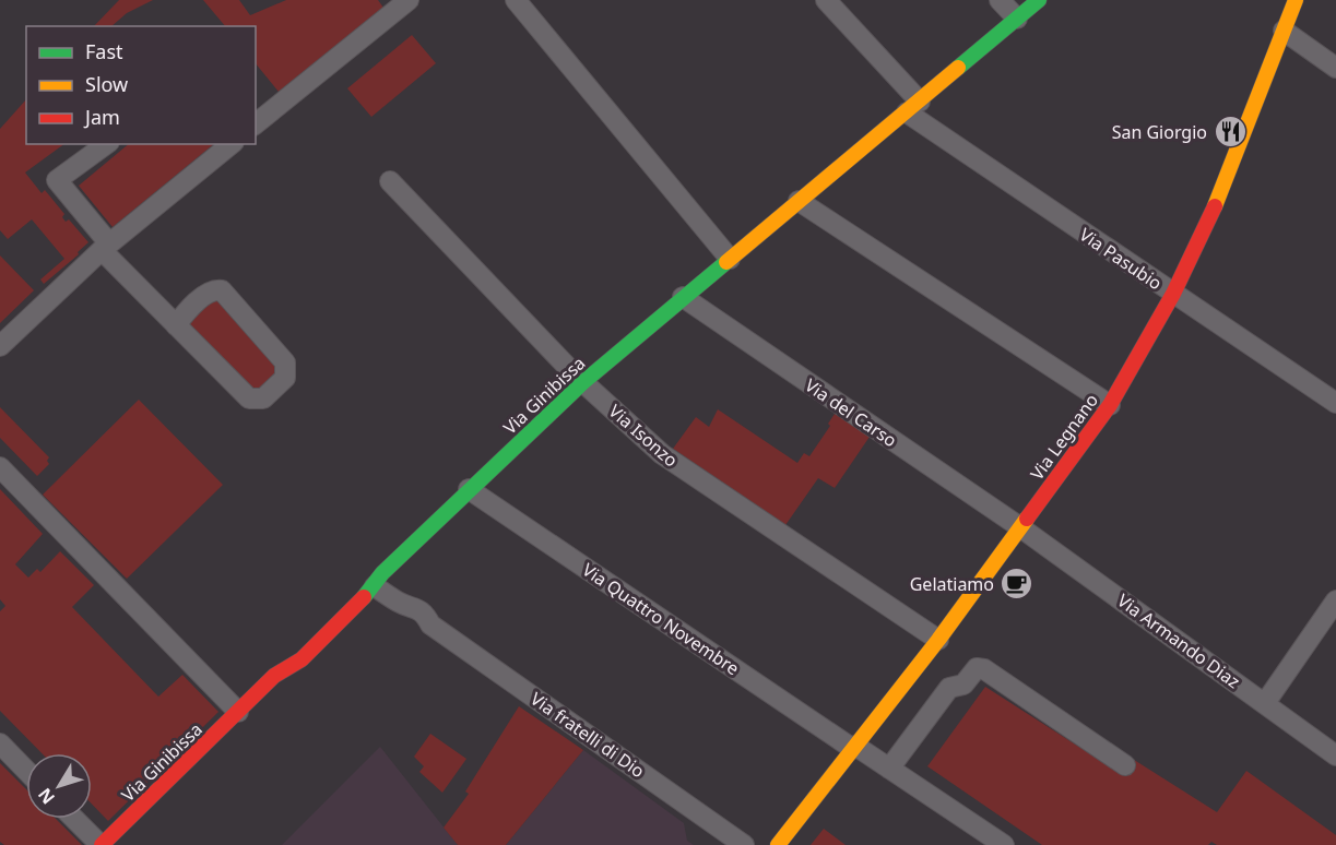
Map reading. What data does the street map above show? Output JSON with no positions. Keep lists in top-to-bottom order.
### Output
{
  "streets": {
    "street": [
      "Via Pasubio",
      "Via Ginibissa",
      "Via del Carso",
      "Via Isonzo",
      "Via Legnano",
      "Via Quattro Novembre",
      "Via Armando Diaz",
      "Via fratelli di Dio"
    ]
  },
  "crossings": [
    ["Via Pasubio", "Via Ginibissa"],
    ["Via Pasubio", "Via Legnano"],
    ["Via Ginibissa", "Via del Carso"],
    ["Via Ginibissa", "Via Isonzo"],
    ["Via Ginibissa", "Via Quattro Novembre"],
    ["Via Ginibissa", "Via fratelli di Dio"],
    ["Via del Carso", "Via Legnano"],
    ["Via del Carso", "Via Armando Diaz"],
    ["Via Isonzo", "Via Legnano"],
    ["Via Legnano", "Via Quattro Novembre"],
    ["Via Legnano", "Via Armando Diaz"]
  ],
  "places": {
    "restaurant": ["San Giorgio"],
    "cafe": ["Gelatiamo"]
  },
  "legend": ["Fast", "Slow", "Jam"],
  "north": "bottom left"
}
